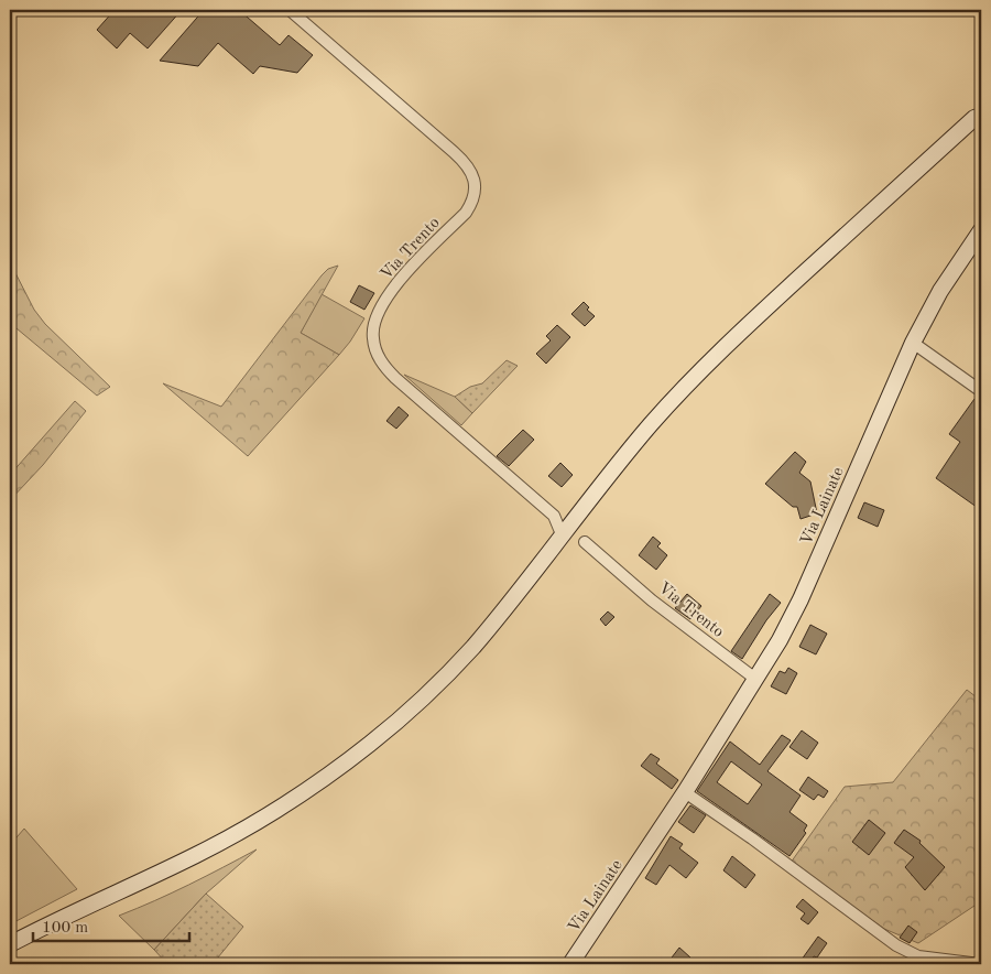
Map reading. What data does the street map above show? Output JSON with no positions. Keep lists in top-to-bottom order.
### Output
{
  "streets": {
    "main road": ["Via Lainate"],
    "street": ["Via Trento"]
  },
  "crossings": [
    ["Via Trento", "Via Lainate"]
  ],
  "scale_bar": "100 m"
}
